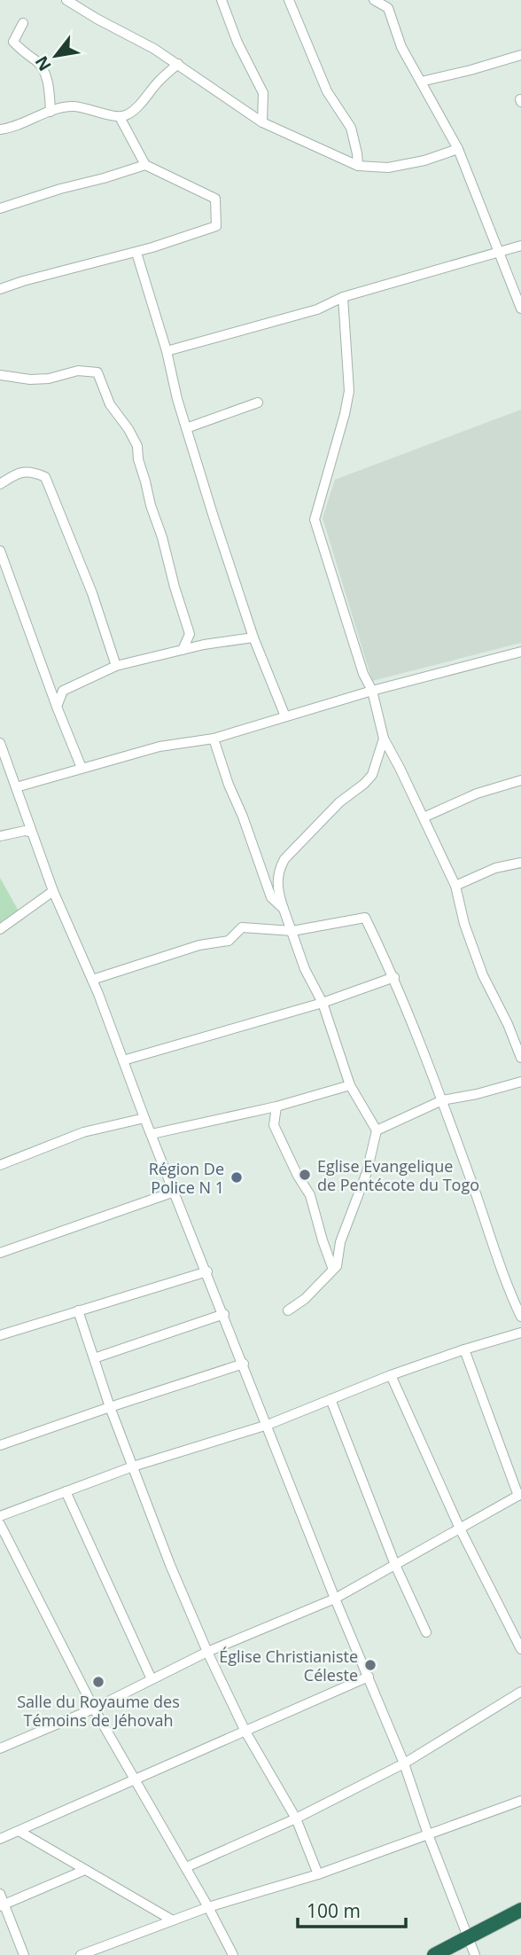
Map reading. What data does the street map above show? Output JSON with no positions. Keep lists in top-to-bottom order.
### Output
{
  "places": [
    "Eglise Evangelique de Pentécote du Togo",
    "Région De Police N 1",
    "Église Christianiste Céleste",
    "Salle du Royaume des Témoins de Jéhovah"
  ],
  "scale_bar": "100 m",
  "north": "bottom left"
}
